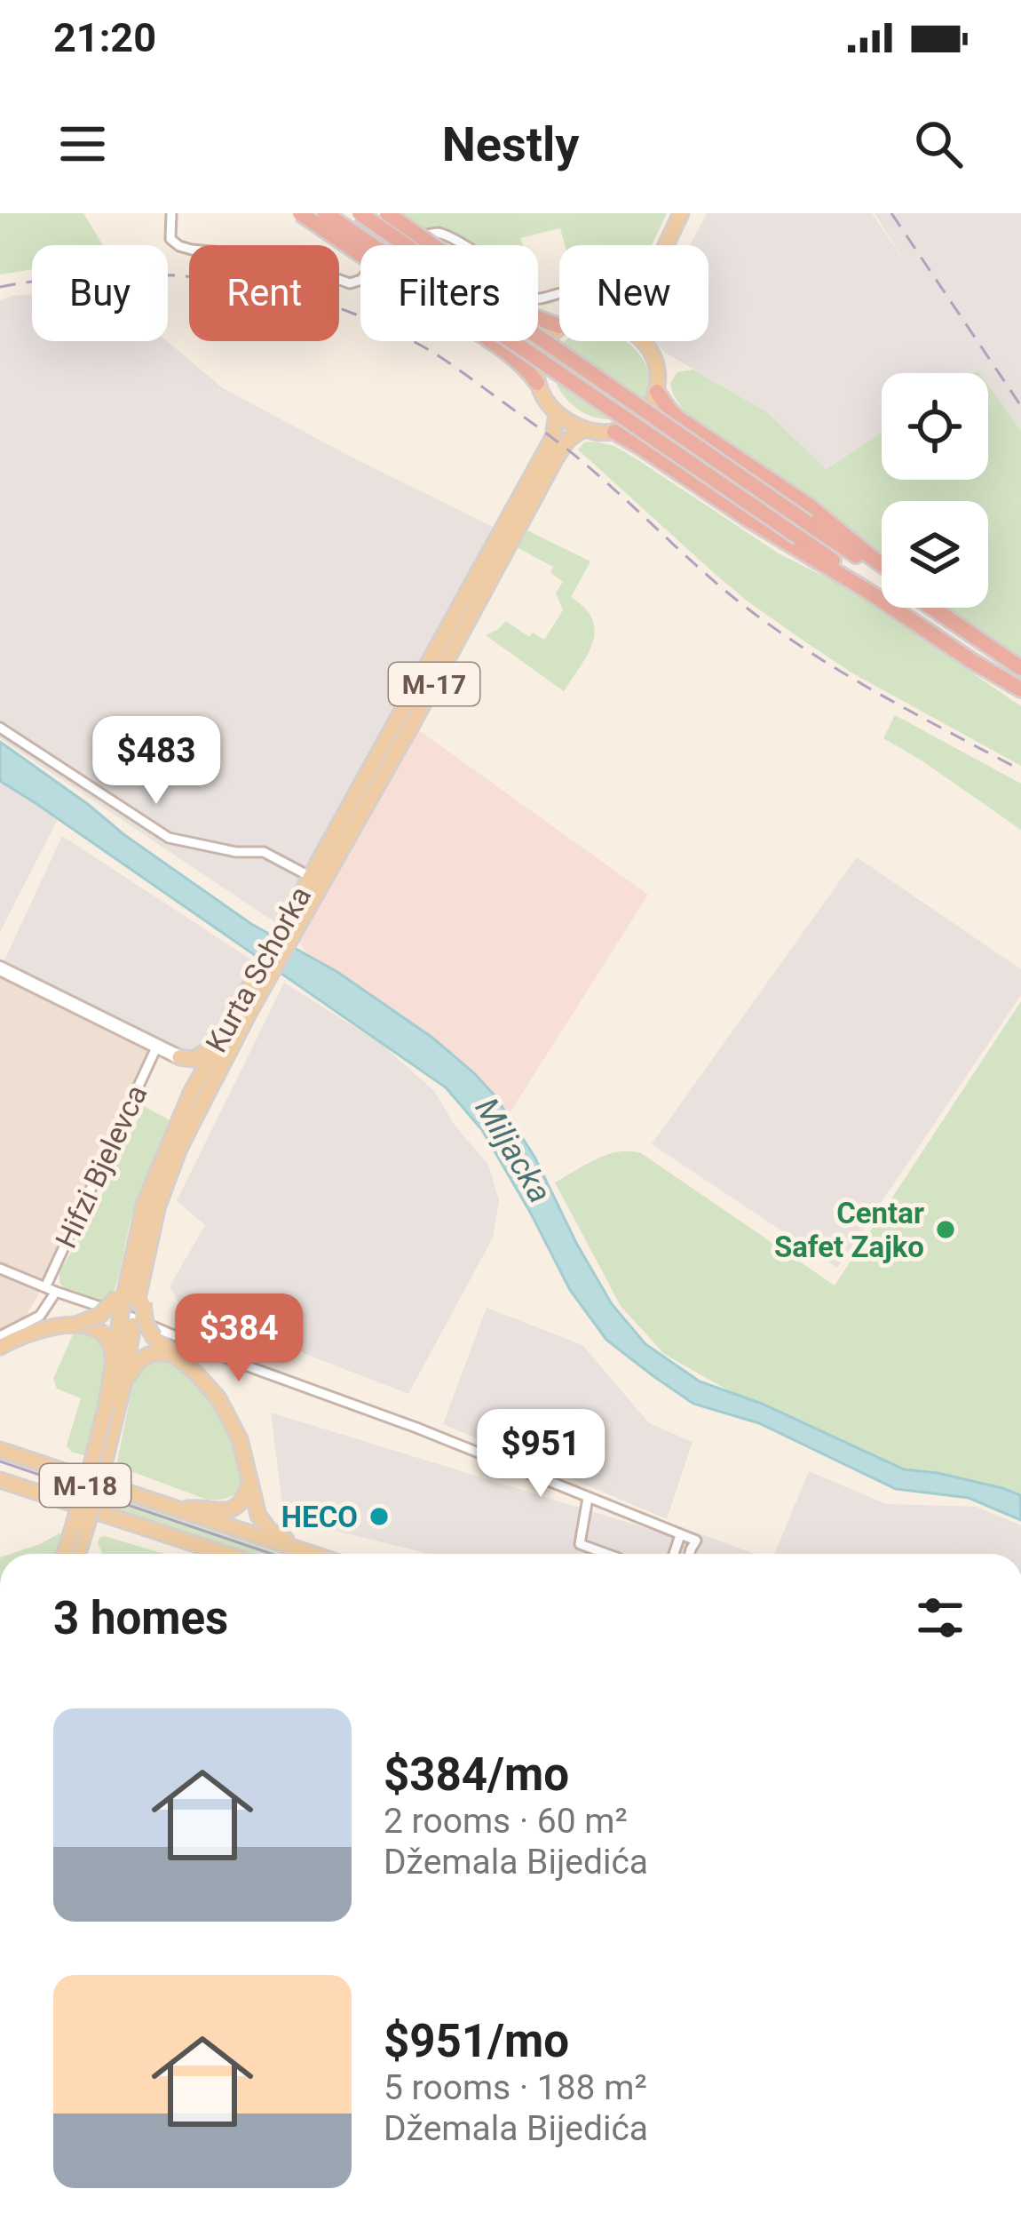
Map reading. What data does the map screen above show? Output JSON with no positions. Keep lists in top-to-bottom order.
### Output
{
  "streets": {
    "main road": ["M-17", "Kurta Schorka", "M-18"],
    "street": ["Hifzi Bjelevca"]
  },
  "water": ["Miljacka"],
  "places": ["Centar Safet Zajko", "HECO"],
  "page": {
    "status": "21:20",
    "header": "Nestly",
    "chip": [
      "Buy",
      "Rent",
      "Filters",
      "New"
    ],
    "price": ["$483", "$384", "$951"],
    "heading": "3 homes",
    "list": [
      {
        "name": "$384/mo",
        "note": "2 rooms · 60 m² · Džemala Bijedića"
      },
      {
        "name": "$951/mo",
        "note": "5 rooms · 188 m² · Džemala Bijedića"
      }
    ]
  }
}
